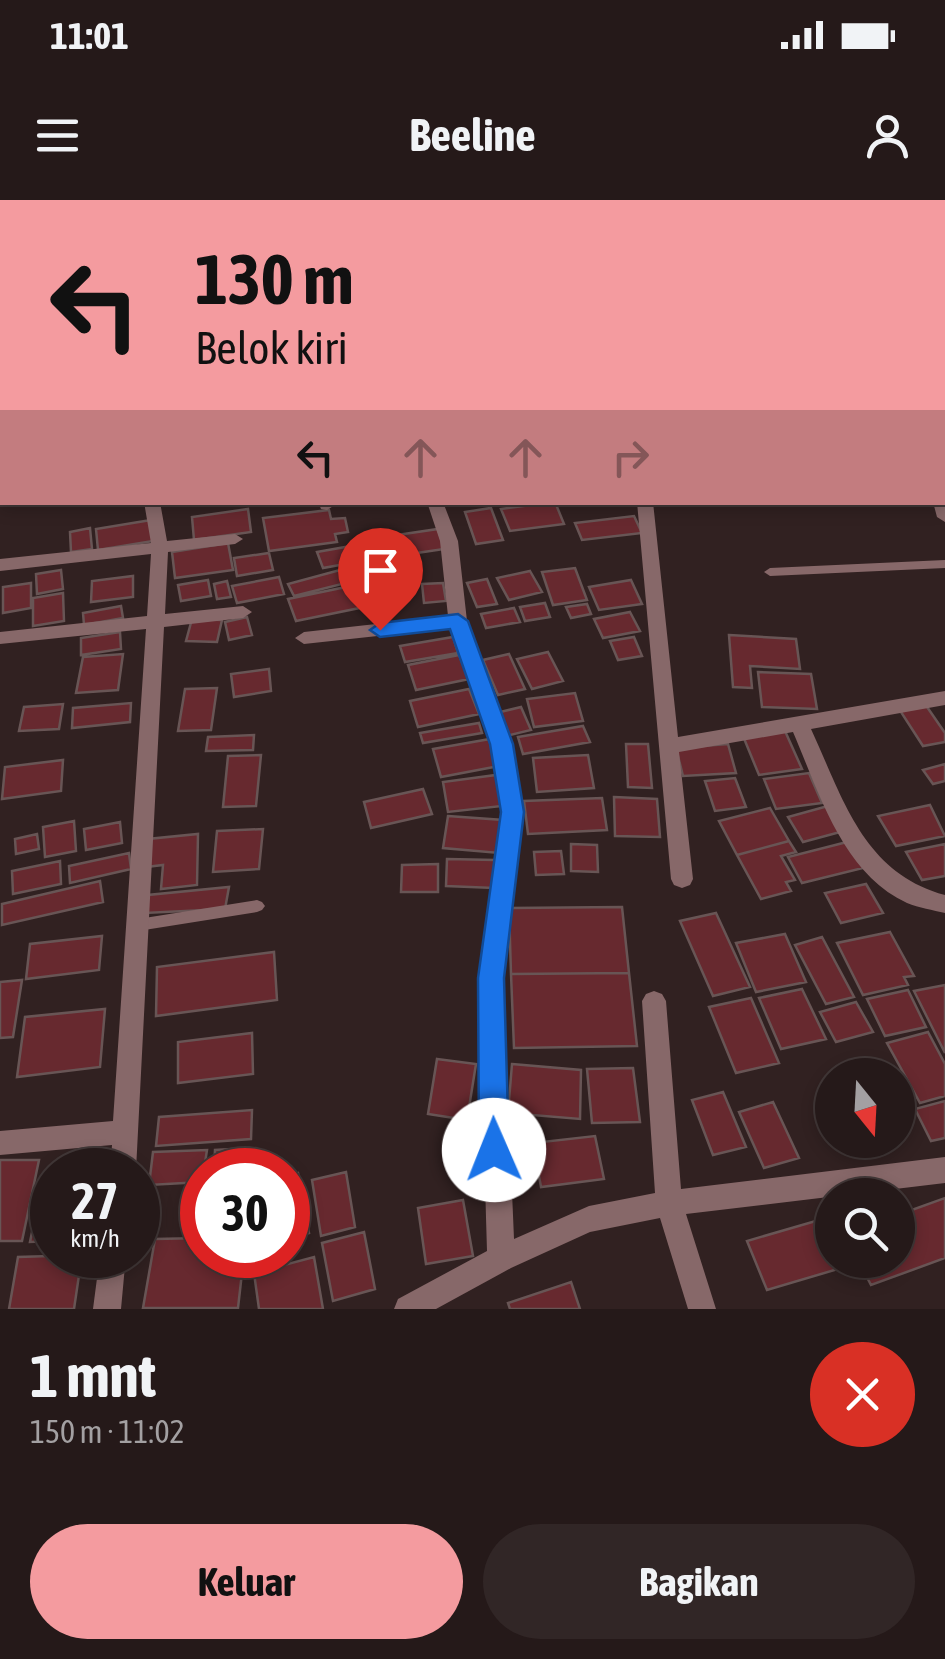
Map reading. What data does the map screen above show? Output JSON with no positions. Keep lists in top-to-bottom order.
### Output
{
  "north": "bottom",
  "page": {
    "status": "11:01",
    "header": "Beeline",
    "turn": ["130 m", "Belok kiri"],
    "speed": "27 km/h",
    "limit": "30",
    "heading": ["1 mnt", "150 m · 11:02"],
    "buttons": ["Keluar", "Bagikan"]
  }
}
